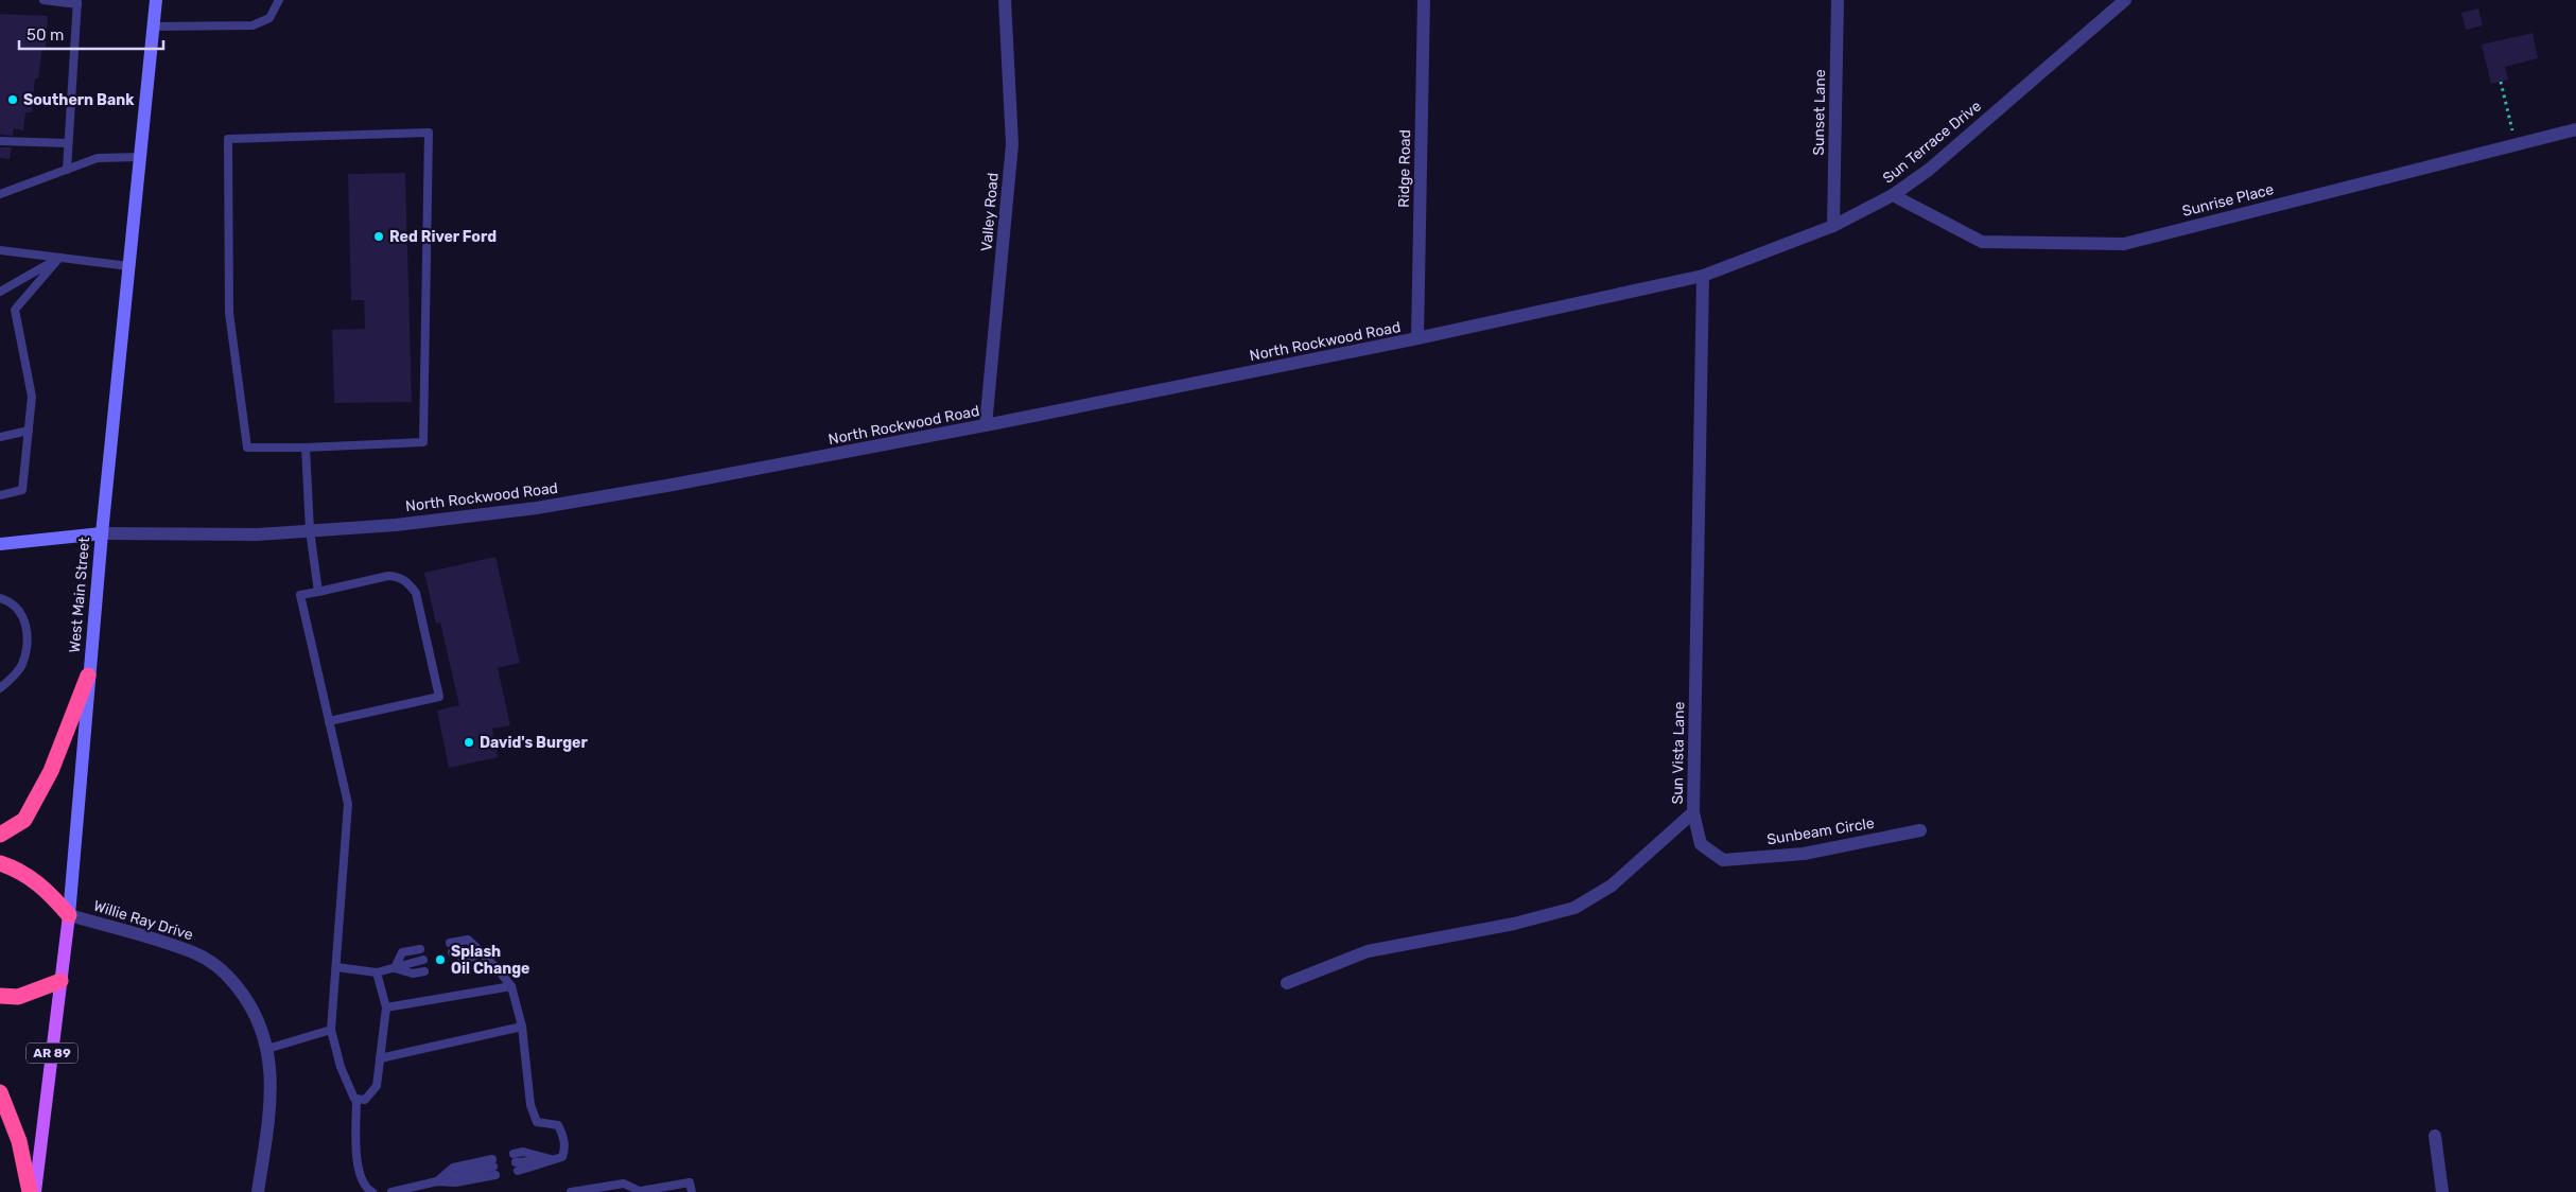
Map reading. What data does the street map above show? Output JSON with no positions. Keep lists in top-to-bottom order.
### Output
{
  "streets": {
    "main road": ["West Main Street", "AR 89"],
    "street": [
      "Sunset Lane",
      "Sun Terrace Drive",
      "Ridge Road",
      "Sunrise Place",
      "Valley Road",
      "North Rockwood Road",
      "Sun Vista Lane",
      "Sunbeam Circle",
      "Willie Ray Drive"
    ]
  },
  "crossings": [
    ["Sunset Lane", "Sun Terrace Drive"],
    ["Sun Terrace Drive", "Sunrise Place"],
    ["Sun Terrace Drive", "North Rockwood Road"],
    ["Sun Terrace Drive", "Sun Vista Lane"],
    ["Ridge Road", "North Rockwood Road"],
    ["Valley Road", "North Rockwood Road"],
    ["North Rockwood Road", "West Main Street"],
    ["North Rockwood Road", "Sun Vista Lane"],
    ["West Main Street", "Willie Ray Drive"],
    ["Sun Vista Lane", "Sunbeam Circle"]
  ],
  "places": [
    "Southern Bank",
    "Red River Ford",
    "David's Burger",
    "Splash Oil Change"
  ],
  "scale_bar": "50 m"
}
